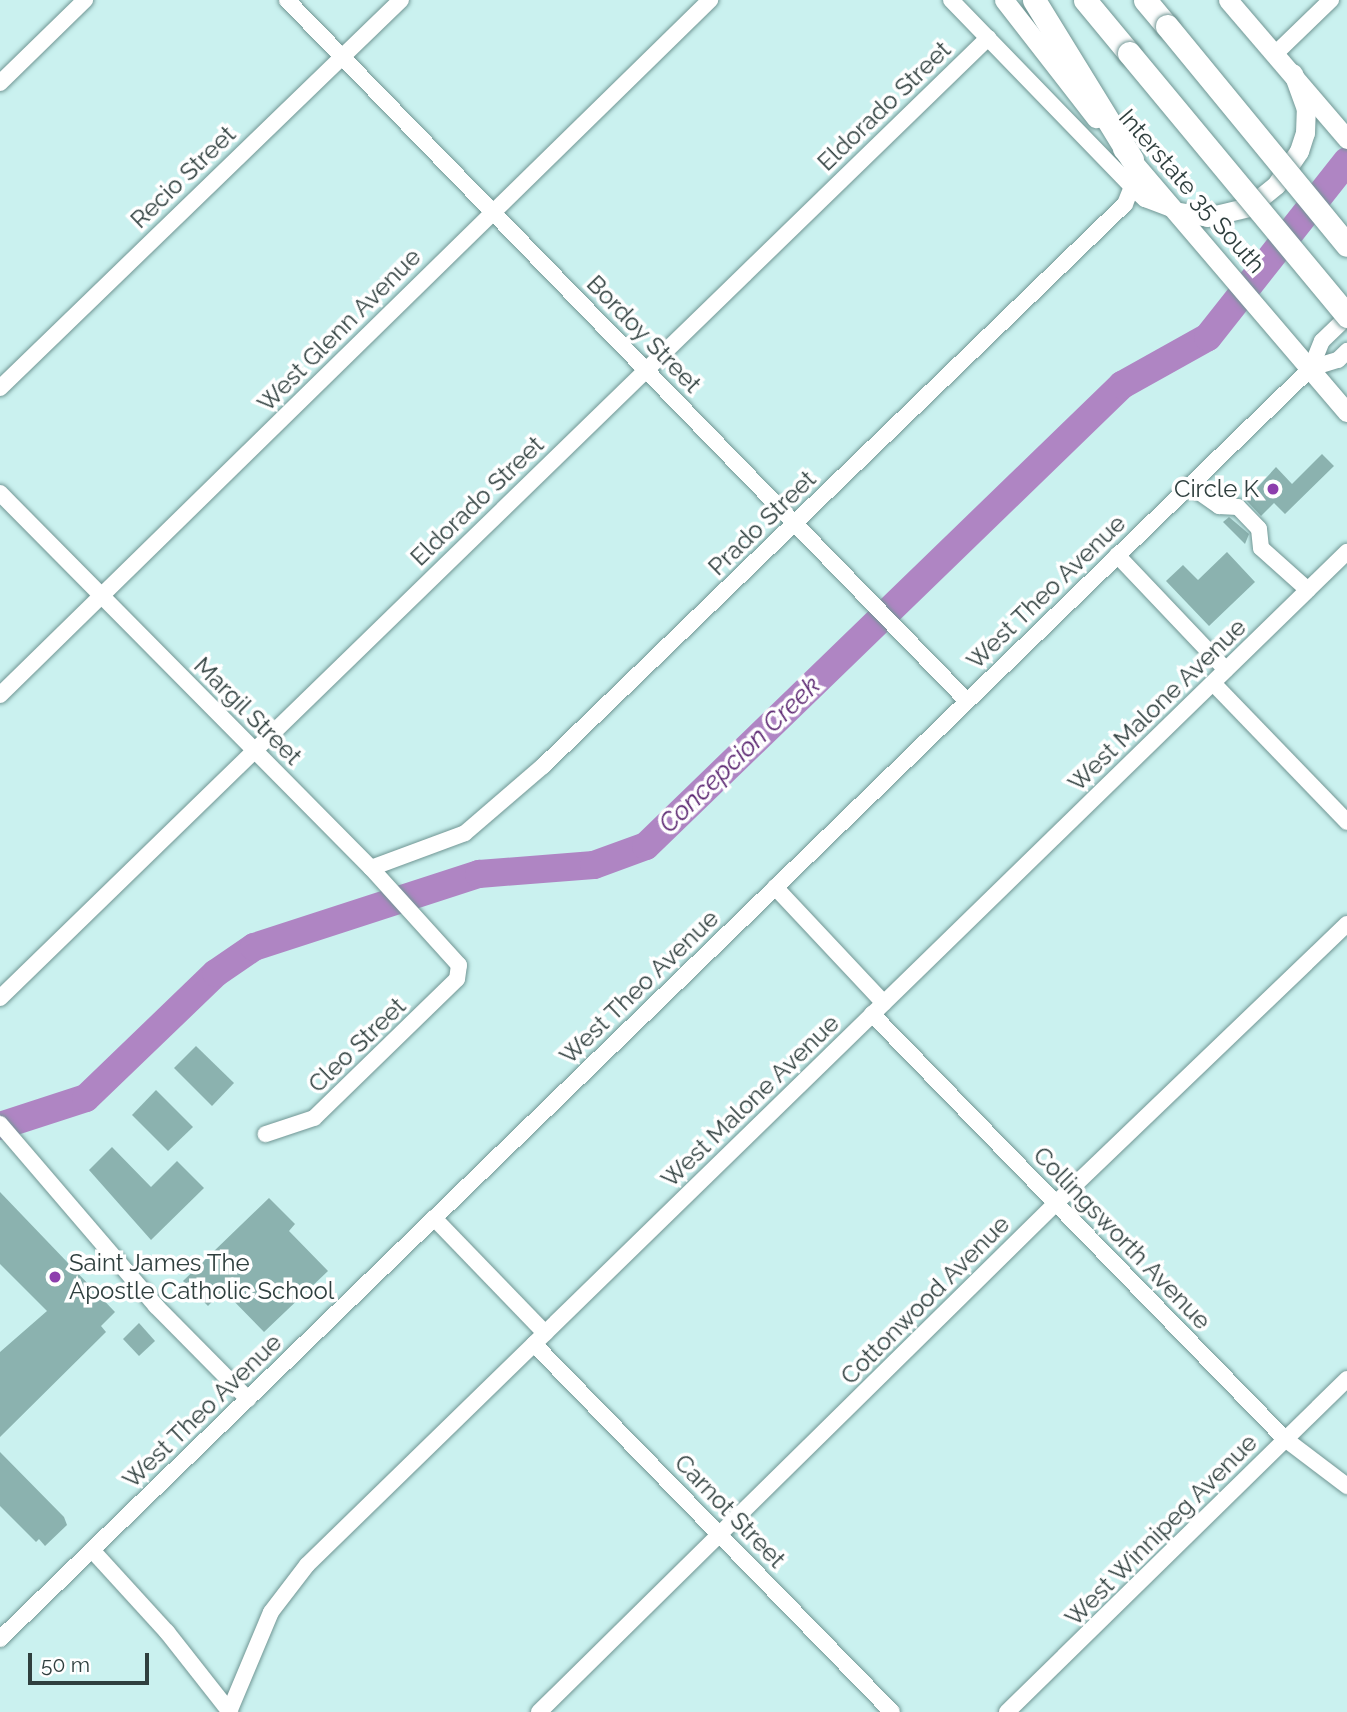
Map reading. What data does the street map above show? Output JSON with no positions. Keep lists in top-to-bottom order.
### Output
{
  "streets": {
    "main road": ["Interstate 35 South"],
    "street": [
      "Eldorado Street",
      "Recio Street",
      "West Glenn Avenue",
      "Bordoy Street",
      "Prado Street",
      "West Theo Avenue",
      "West Malone Avenue",
      "Margil Street",
      "Cleo Street",
      "Collingsworth Avenue",
      "Cottonwood Avenue",
      "Carnot Street",
      "West Winnipeg Avenue"
    ]
  },
  "crossings": [
    ["Eldorado Street", "Bordoy Street"],
    ["Eldorado Street", "Margil Street"],
    ["Recio Street", "Bordoy Street"],
    ["Interstate 35 South", "West Theo Avenue"],
    ["West Glenn Avenue", "Bordoy Street"],
    ["West Glenn Avenue", "Margil Street"],
    ["Bordoy Street", "Prado Street"],
    ["Bordoy Street", "West Theo Avenue"],
    ["Prado Street", "Margil Street"],
    ["West Theo Avenue", "Collingsworth Avenue"],
    ["West Theo Avenue", "Carnot Street"],
    ["West Malone Avenue", "Collingsworth Avenue"],
    ["West Malone Avenue", "Carnot Street"],
    ["Margil Street", "Cleo Street"],
    ["Collingsworth Avenue", "Cottonwood Avenue"],
    ["Collingsworth Avenue", "West Winnipeg Avenue"],
    ["Cottonwood Avenue", "Carnot Street"]
  ],
  "water": ["Concepcion Creek"],
  "places": ["Circle K", "Saint James The Apostle Catholic School"],
  "scale_bar": "50 m"
}
